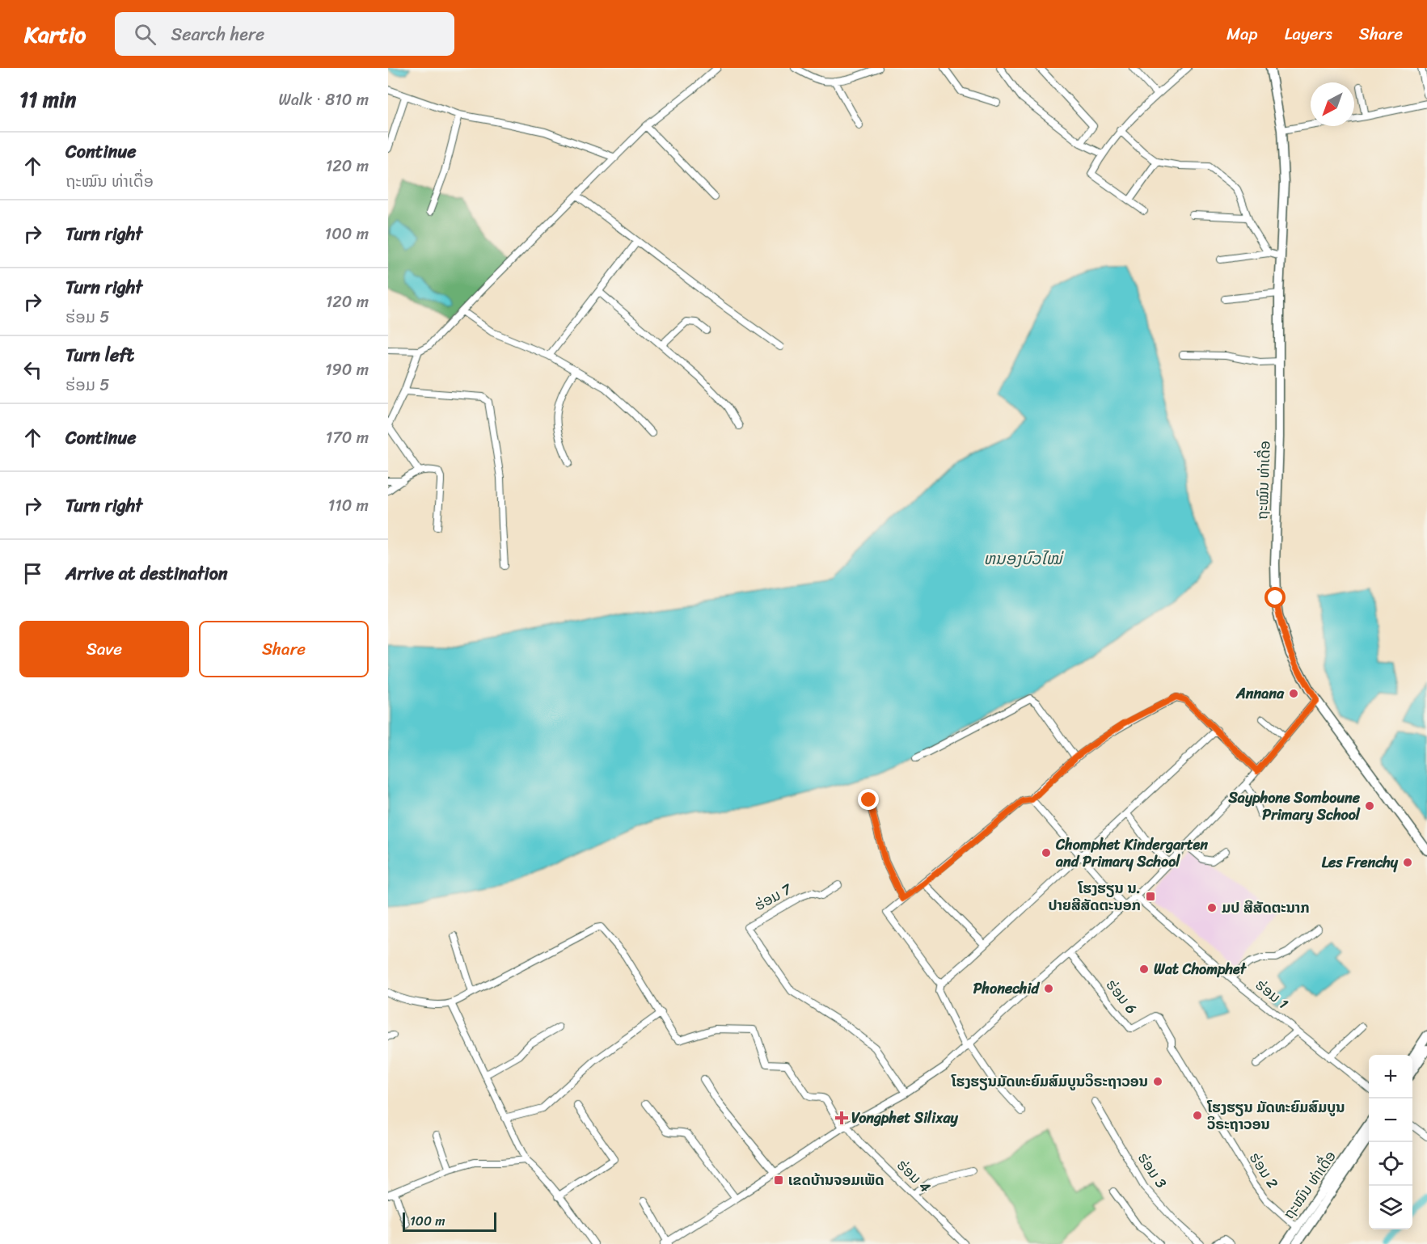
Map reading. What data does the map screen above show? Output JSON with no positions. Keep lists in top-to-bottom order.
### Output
{
  "streets": {
    "main road": ["ຖະໝົນ ທ່າເດື່ອ"],
    "street": [
      "ຮ່ອມ 7",
      "ຮ່ອມ 1",
      "ຮ່ອມ 6",
      "ຮ່ອມ 3",
      "ຮ່ອມ 2",
      "ຮ່ອມ 4"
    ]
  },
  "crossings": [
    ["ຖະໝົນ ທ່າເດື່ອ", "ຮ່ອມ 2"],
    ["ຮ່ອມ 6", "ຮ່ອມ 2"]
  ],
  "water": ["ຫນອງບົວໄໝ່"],
  "places": {
    "other": [
      "Annana",
      "Sayphone Somboune Primary School",
      "Chomphet Kindergarten and Primary School",
      "Les Frenchy",
      "ມປ ສີສັດຕະນາກ",
      "Wat Chomphet",
      "Phonechid",
      "ໂຮງຮຽນມັດທະຍົມສົມບູນວິຣະຖາວອນ",
      "ໂຮງຮຽນ ມັດທະຍົມສົມບູນ ວິຣະຖາວອນ"
    ],
    "transit": ["ໂຮງຮຽນ ນ. ປາຍສີສັດຕະນອກ", "ເຂດບ້ານຈອມເພັດ"],
    "health": ["Vongphet Silixay"]
  },
  "scale_bar": "100 m",
  "north": "bottom left",
  "page": {
    "header": "Kartio",
    "search": "Search here",
    "nav": ["Map", "Layers", "Share"],
    "heading": ["11 min", "Walk · 810 m"],
    "list": [
      ["Continue", "ຖະໝົນ ທ່າເດື່ອ", "120 m"],
      ["Turn right", "100 m"],
      ["Turn right", "ຮ່ອມ 5", "120 m"],
      ["Turn left", "ຮ່ອມ 5", "190 m"],
      ["Continue", "170 m"],
      ["Turn right", "110 m"],
      "Arrive at destination"
    ],
    "buttons": ["Save", "Share"],
    "map_buttons": ["+", "−"],
    "scale": "100 m"
  }
}
